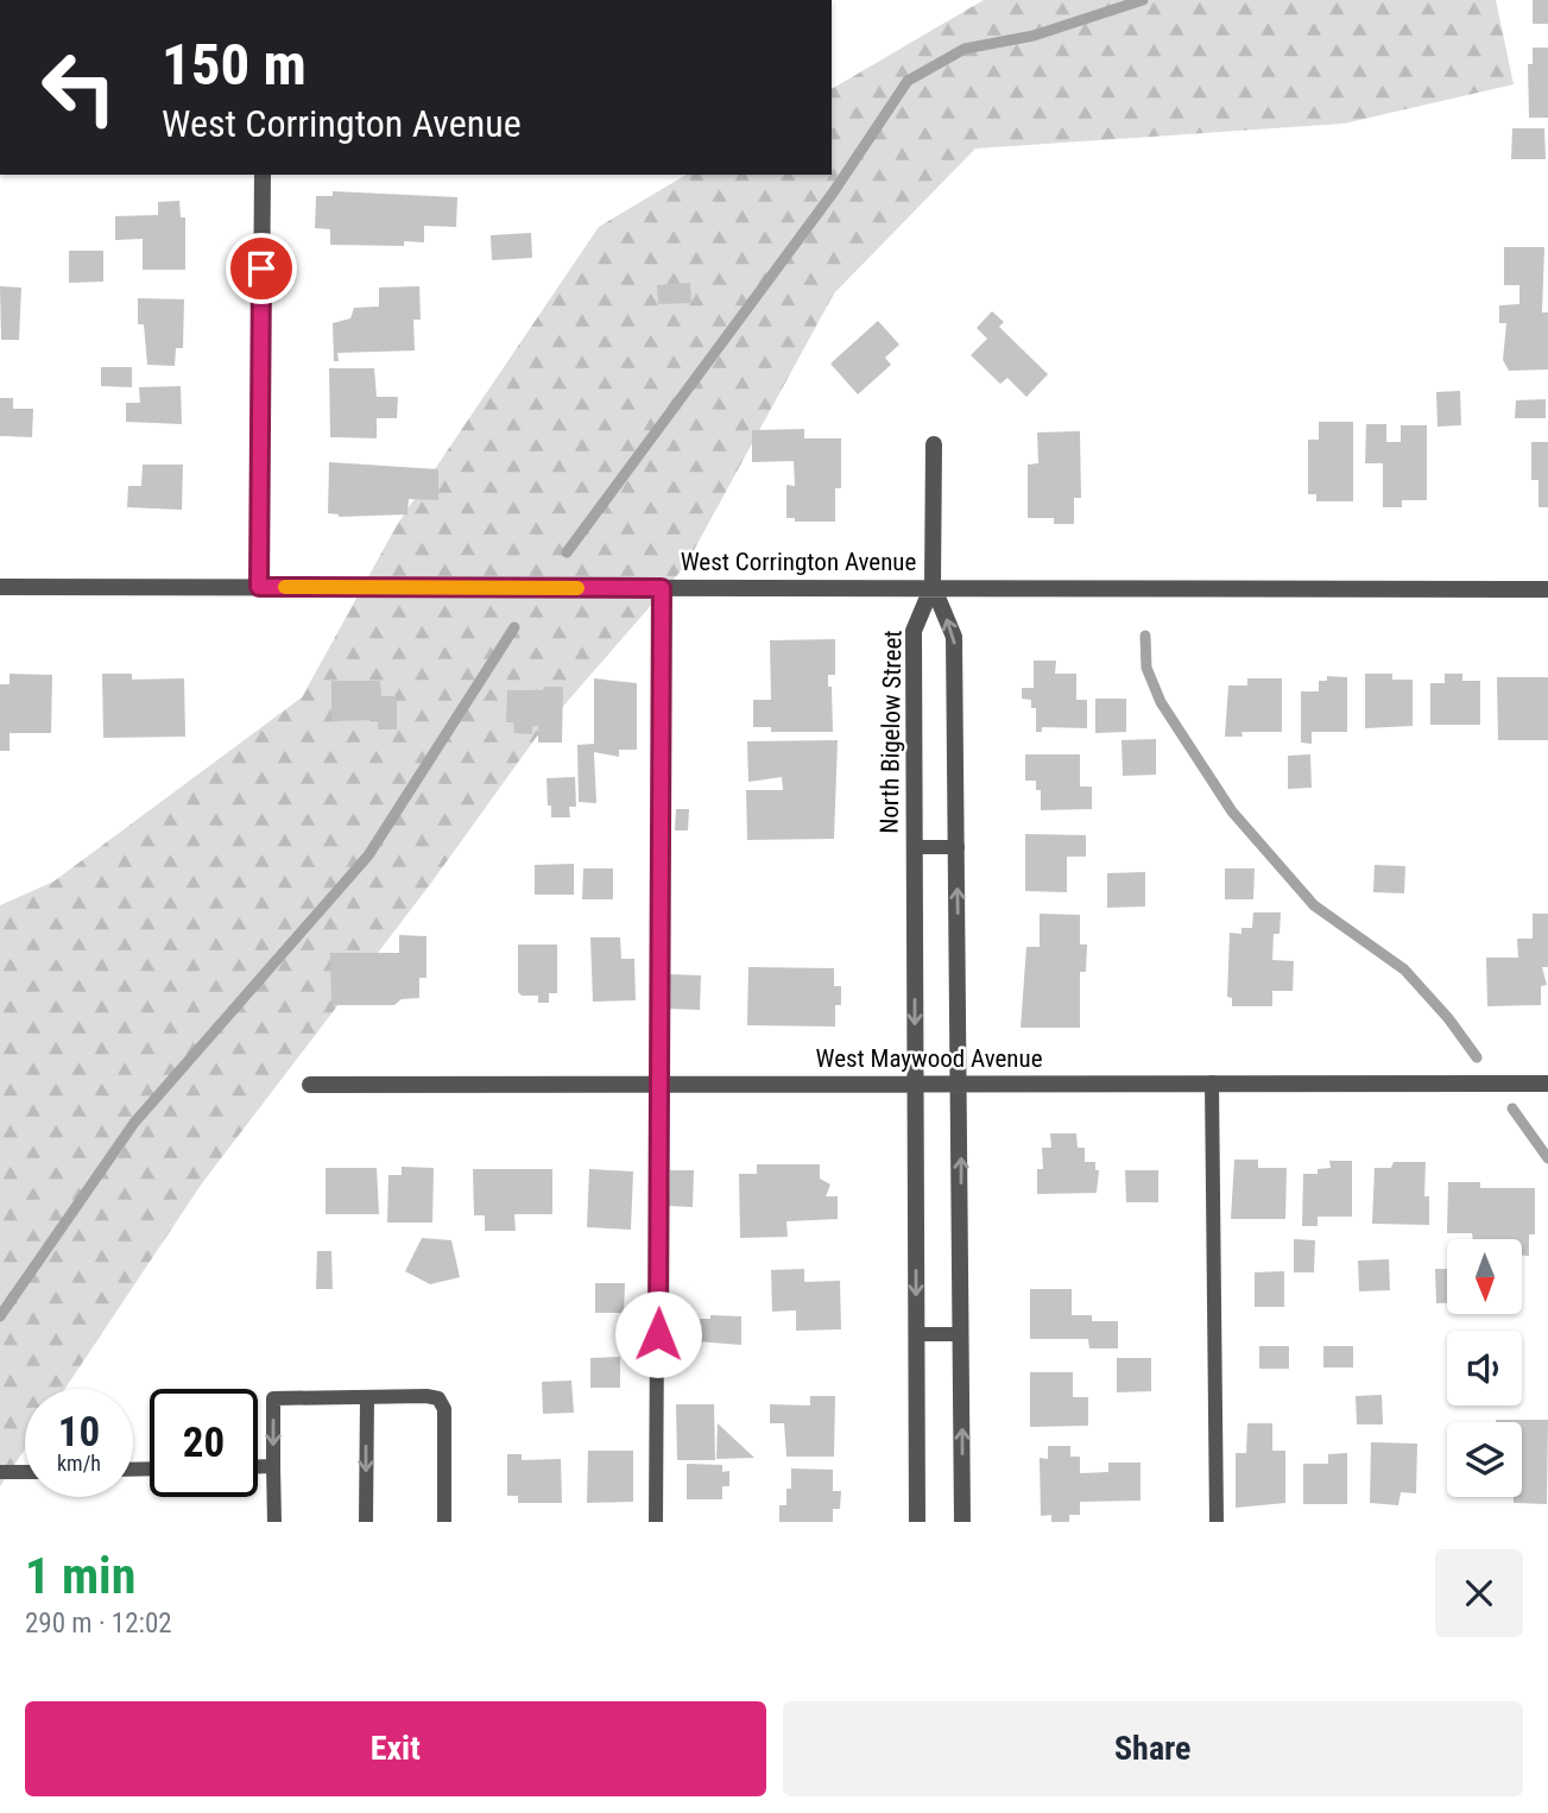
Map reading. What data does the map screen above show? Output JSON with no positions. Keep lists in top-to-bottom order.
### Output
{
  "streets": {
    "street": ["West Corrington Avenue", "North Bigelow Street", "West Maywood Avenue"]
  },
  "crossings": [
    ["West Corrington Avenue", "North Bigelow Street"],
    ["North Bigelow Street", "West Maywood Avenue"]
  ],
  "north": "bottom",
  "page": {
    "turn": ["150 m", "West Corrington Avenue"],
    "speed": "10 km/h",
    "limit": "20",
    "heading": ["1 min", "290 m · 12:02"],
    "buttons": ["Exit", "Share"]
  }
}
